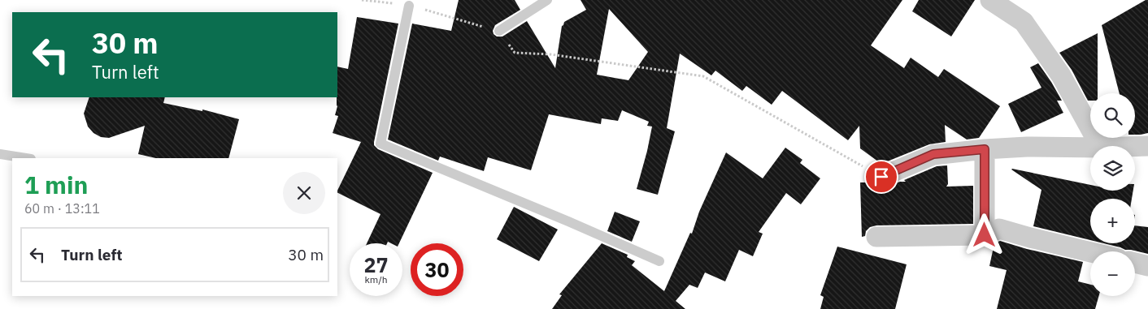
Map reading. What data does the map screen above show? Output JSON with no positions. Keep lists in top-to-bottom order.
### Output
{
  "page": {
    "turn": ["30 m", "Turn left"],
    "map_buttons": ["+", "−"],
    "heading": ["1 min", "60 m · 13:11"],
    "list": [
      {
        "name": "Turn left",
        "value": "30 m"
      }
    ],
    "speed": "27 km/h",
    "limit": "30"
  }
}
